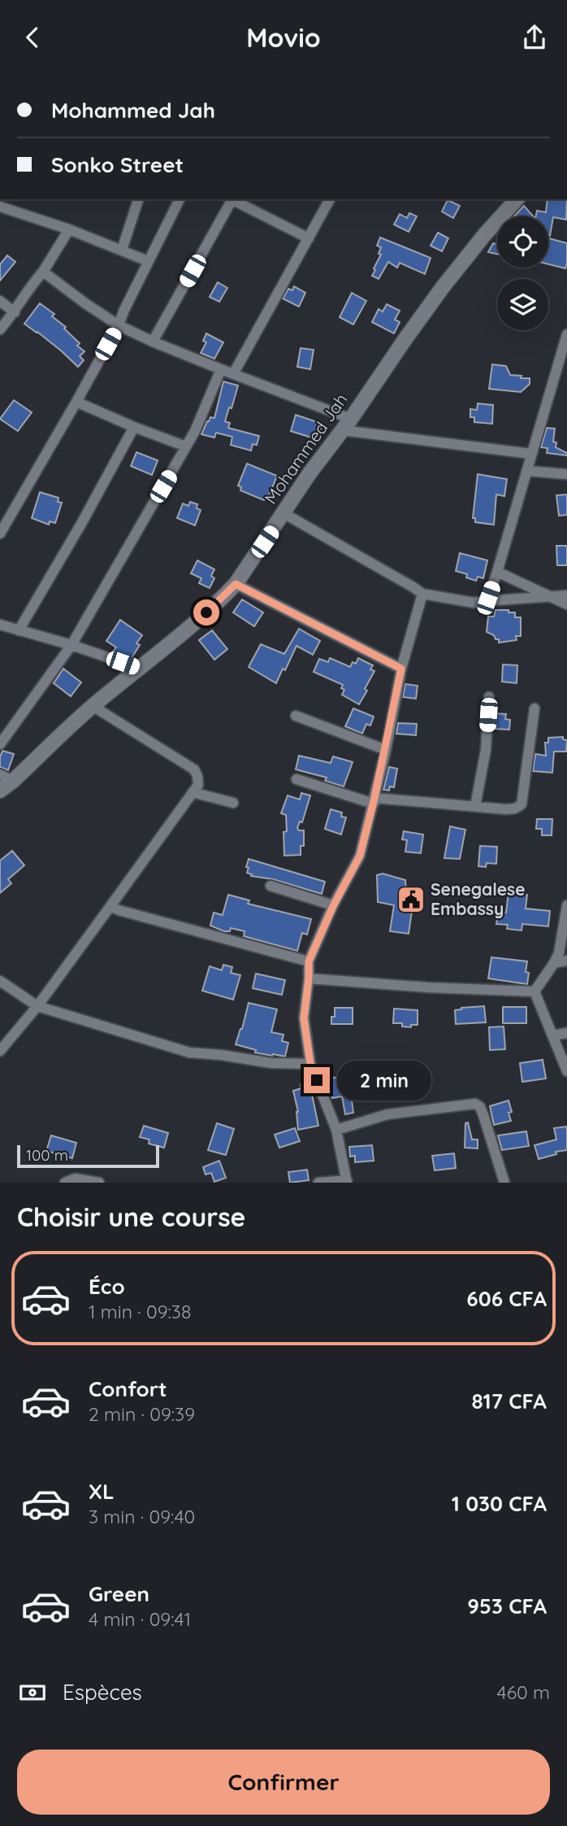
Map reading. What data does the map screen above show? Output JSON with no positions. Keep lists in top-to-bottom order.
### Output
{
  "streets": {
    "street": ["Mohammed Jah"]
  },
  "places": {
    "public building": ["Senegalese Embassy"]
  },
  "scale_bar": "100 m",
  "page": {
    "header": "Movio",
    "banner": ["Mohammed Jah", "Sonko Street"],
    "bubble": "2 min",
    "scale": "100 m",
    "heading": "Choisir une course",
    "list": [
      {
        "name": "Éco",
        "note": "1 min · 09:38",
        "value": "606 CFA"
      },
      {
        "name": "Confort",
        "note": "2 min · 09:39",
        "value": "817 CFA"
      },
      {
        "name": "XL",
        "note": "3 min · 09:40",
        "value": "1 030 CFA"
      },
      {
        "name": "Green",
        "note": "4 min · 09:41",
        "value": "953 CFA"
      }
    ],
    "pay": ["Espèces", "460 m"],
    "buttons": "Confirmer"
  }
}
